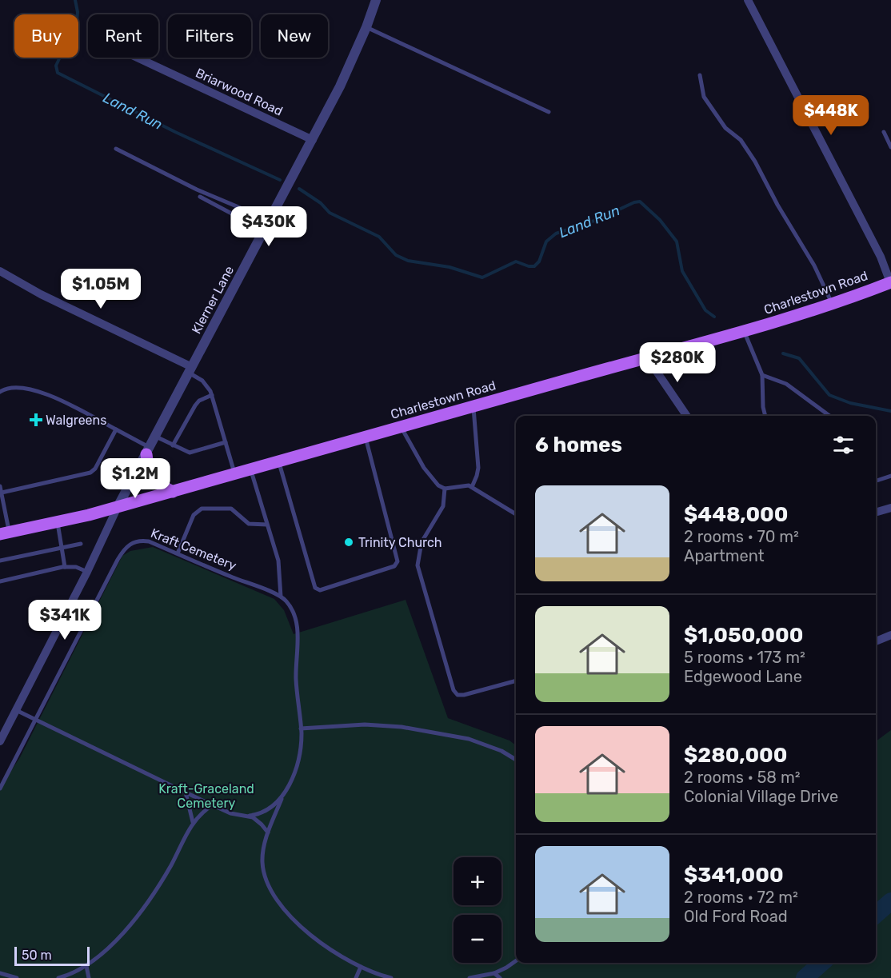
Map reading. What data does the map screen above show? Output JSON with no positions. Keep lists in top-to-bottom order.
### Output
{
  "streets": {
    "main road": ["Charlestown Road"],
    "street": ["Briarwood Road", "Klerner Lane"],
    "lane": ["Kraft Cemetery"]
  },
  "crossings": [
    ["Briarwood Road", "Klerner Lane"],
    ["Charlestown Road", "Klerner Lane"]
  ],
  "water": ["Land Run"],
  "parks": ["Kraft-Graceland Cemetery"],
  "places": {
    "health": ["Walgreens"],
    "other": ["Trinity Church"]
  },
  "scale_bar": "50 m",
  "page": {
    "chip": [
      "Buy",
      "Rent",
      "Filters",
      "New"
    ],
    "price": [
      "$448K",
      "$430K",
      "$1.05M",
      "$280K",
      "$1.2M",
      "$341K"
    ],
    "heading": "6 homes",
    "list": [
      {
        "name": "$448,000",
        "note": "2 rooms · 70 m² · Apartment"
      },
      {
        "name": "$1,050,000",
        "note": "5 rooms · 173 m² · Edgewood Lane"
      },
      {
        "name": "$280,000",
        "note": "2 rooms · 58 m² · Colonial Village Drive"
      },
      {
        "name": "$341,000",
        "note": "2 rooms · 72 m² · Old Ford Road"
      }
    ],
    "map_buttons": ["+", "−"],
    "scale": "50 m"
  }
}
